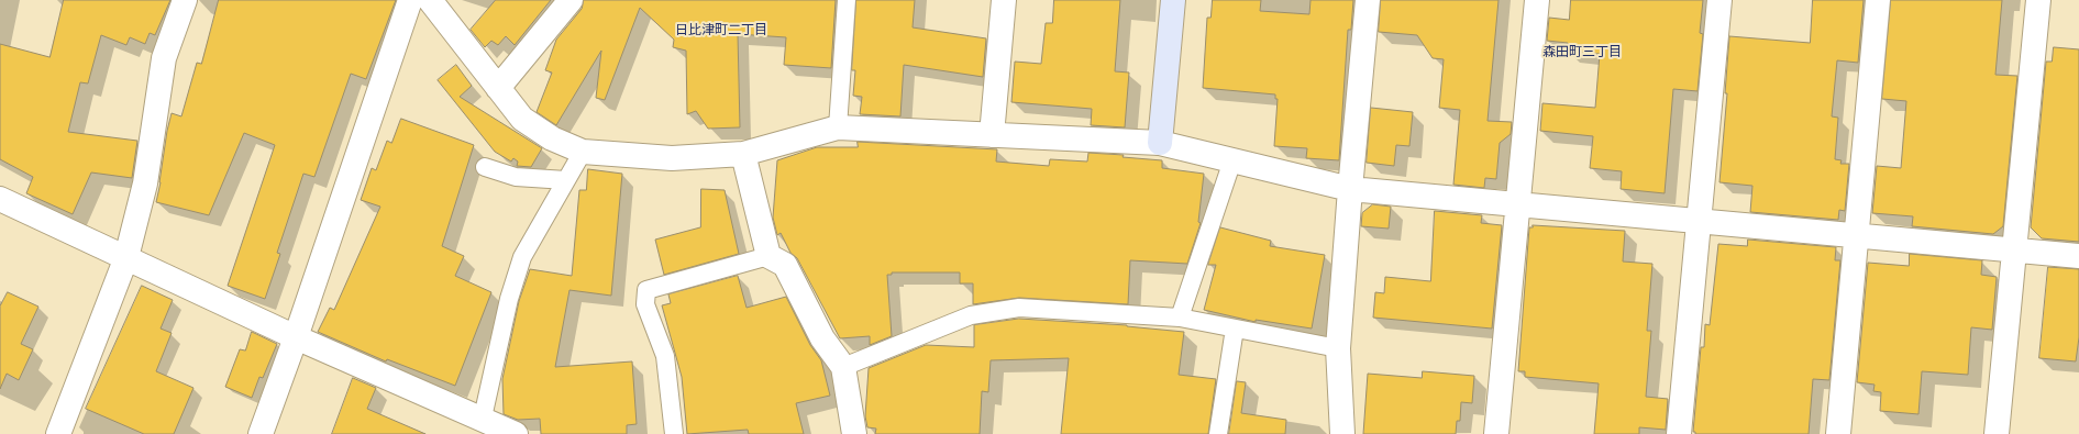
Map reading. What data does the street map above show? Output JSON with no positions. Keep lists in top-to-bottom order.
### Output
{
  "districts": ["日比津町二丁目", "森田町三丁目"]
}
